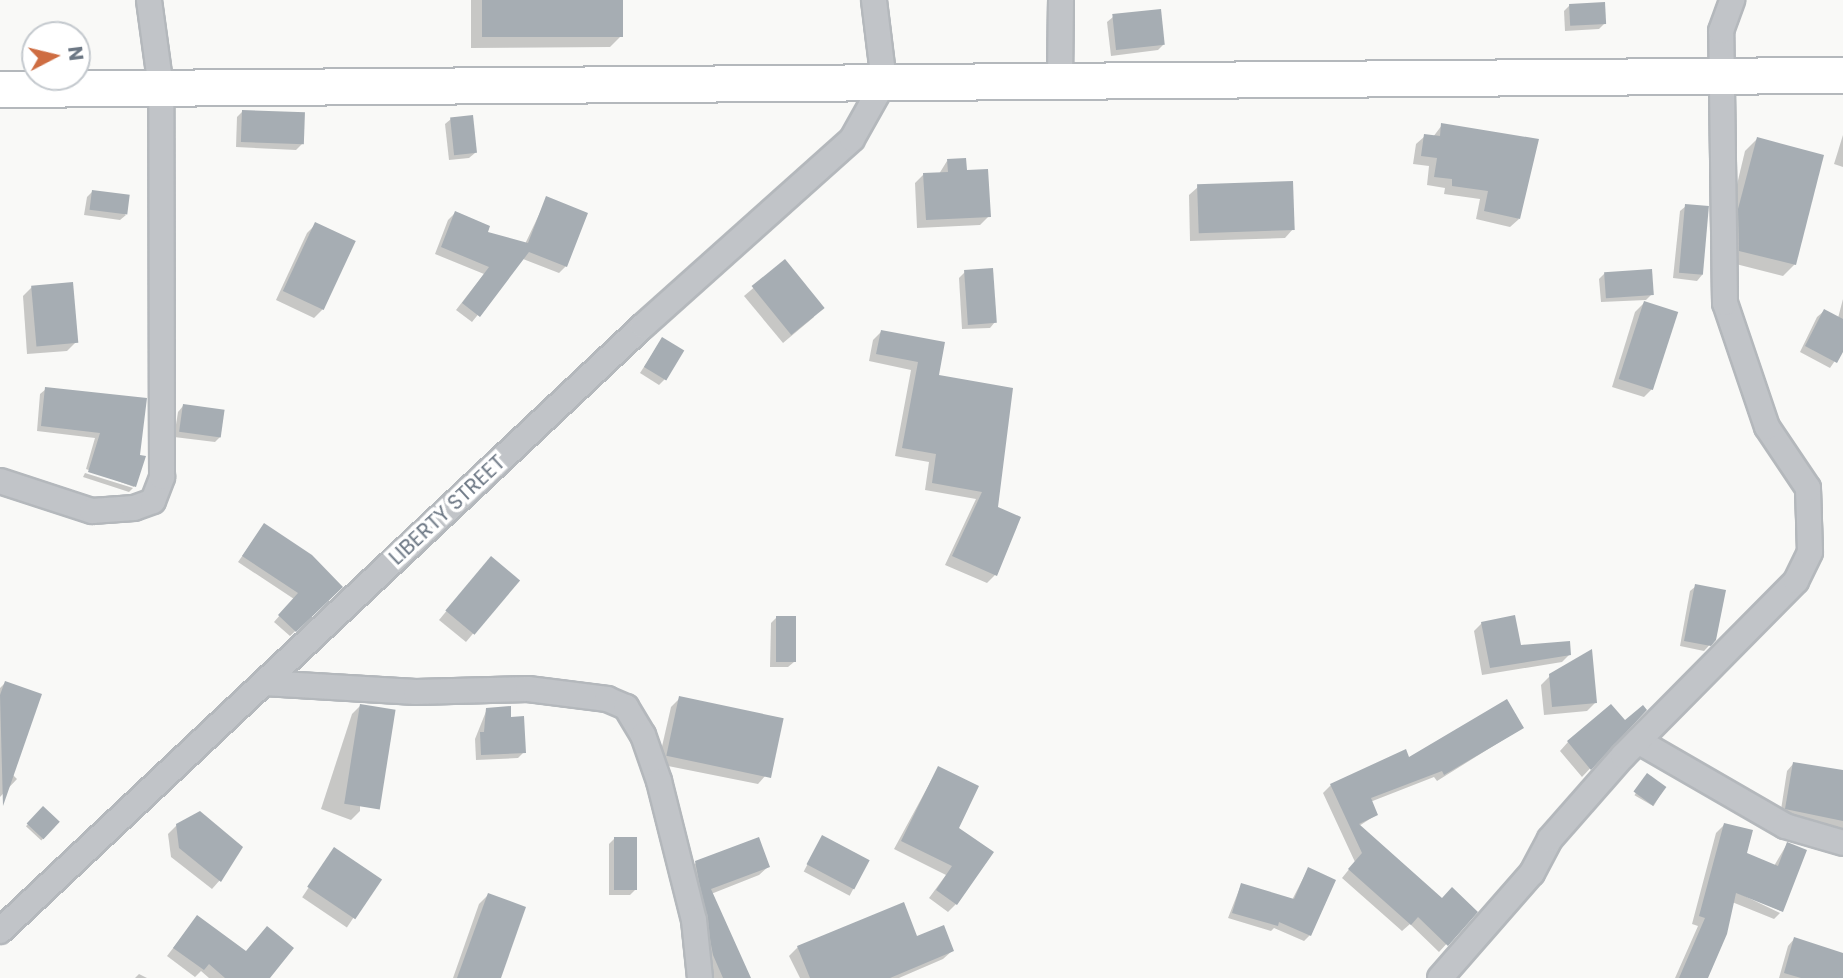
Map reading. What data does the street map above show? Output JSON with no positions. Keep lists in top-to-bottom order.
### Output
{
  "streets": {
    "street": ["LIBERTY STREET"]
  },
  "north": "right"
}
